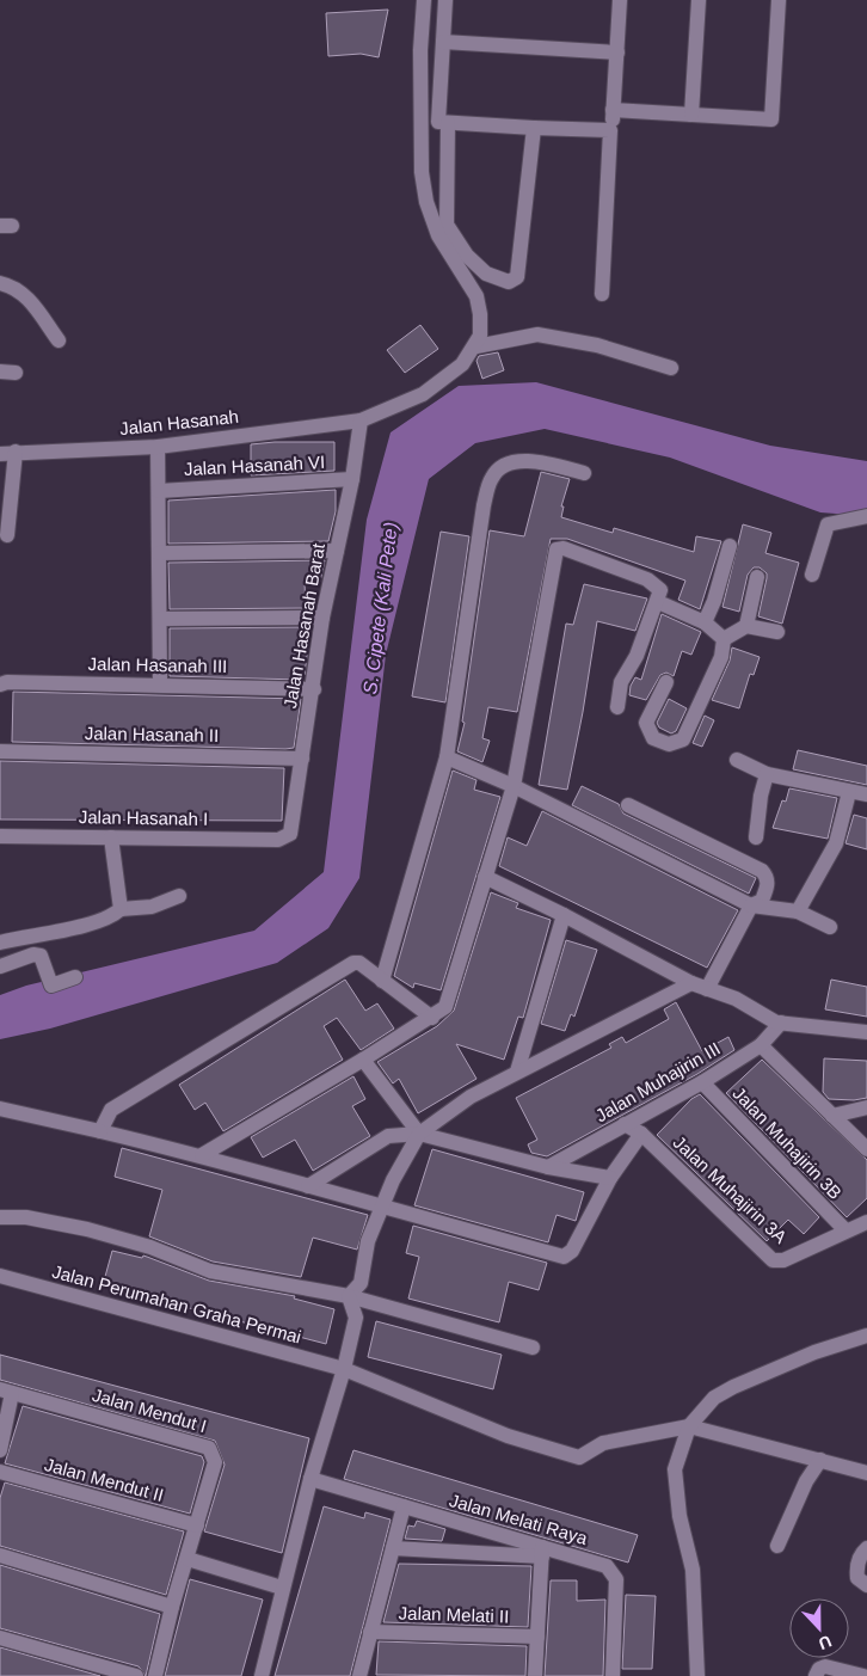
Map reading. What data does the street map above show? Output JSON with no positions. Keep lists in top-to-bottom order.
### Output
{
  "streets": {
    "street": [
      "Jalan Hasanah",
      "Jalan Hasanah VI",
      "Jalan Hasanah Barat",
      "Jalan Hasanah III",
      "Jalan Hasanah II",
      "Jalan Hasanah I",
      "Jalan Muhajirin III",
      "Jalan Muhajirin 3B",
      "Jalan Muhajirin 3A",
      "Jalan Perumahan Graha Permai",
      "Jalan Mendut I",
      "Jalan Mendut II",
      "Jalan Melati Raya",
      "Jalan Melati II"
    ]
  },
  "crossings": [
    ["Jalan Hasanah", "Jalan Hasanah Barat"],
    ["Jalan Hasanah VI", "Jalan Hasanah Barat"],
    ["Jalan Hasanah Barat", "Jalan Hasanah III"],
    ["Jalan Hasanah Barat", "Jalan Hasanah II"],
    ["Jalan Hasanah Barat", "Jalan Hasanah I"],
    ["Jalan Muhajirin III", "Jalan Muhajirin 3B"],
    ["Jalan Muhajirin III", "Jalan Muhajirin 3A"],
    ["Jalan Muhajirin 3B", "Jalan Muhajirin 3A"],
    ["Jalan Mendut I", "Jalan Mendut II"]
  ],
  "water": ["S. Cipete (Kali Pete)"],
  "north": "bottom"
}
